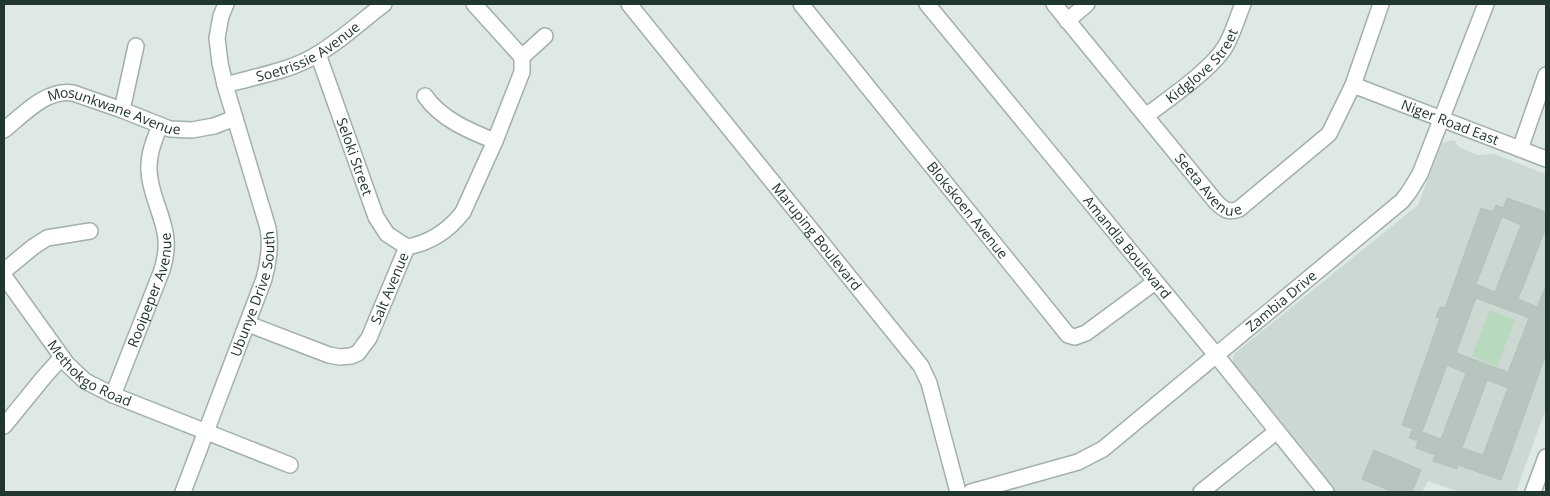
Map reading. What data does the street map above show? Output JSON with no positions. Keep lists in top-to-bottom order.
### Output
{
  "streets": {
    "street": [
      "Soetrissie Avenue",
      "Kidglove Street",
      "Mosunkwane Avenue",
      "Niger Road East",
      "Seloki Street",
      "Seeta Avenue",
      "Blokskoen Avenue",
      "Maruping Boulevard",
      "Amandla Boulevard",
      "Salt Avenue",
      "Rooipeper Avenue",
      "Ubunye Drive South",
      "Zambia Drive",
      "Methokgo Road"
    ]
  },
  "crossings": [
    ["Soetrissie Avenue", "Seloki Street"],
    ["Soetrissie Avenue", "Ubunye Drive South"],
    ["Kidglove Street", "Seeta Avenue"],
    ["Mosunkwane Avenue", "Rooipeper Avenue"],
    ["Mosunkwane Avenue", "Ubunye Drive South"],
    ["Niger Road East", "Seeta Avenue"],
    ["Niger Road East", "Zambia Drive"],
    ["Seloki Street", "Salt Avenue"],
    ["Blokskoen Avenue", "Amandla Boulevard"],
    ["Amandla Boulevard", "Zambia Drive"],
    ["Salt Avenue", "Ubunye Drive South"],
    ["Rooipeper Avenue", "Methokgo Road"],
    ["Ubunye Drive South", "Methokgo Road"]
  ]
}
